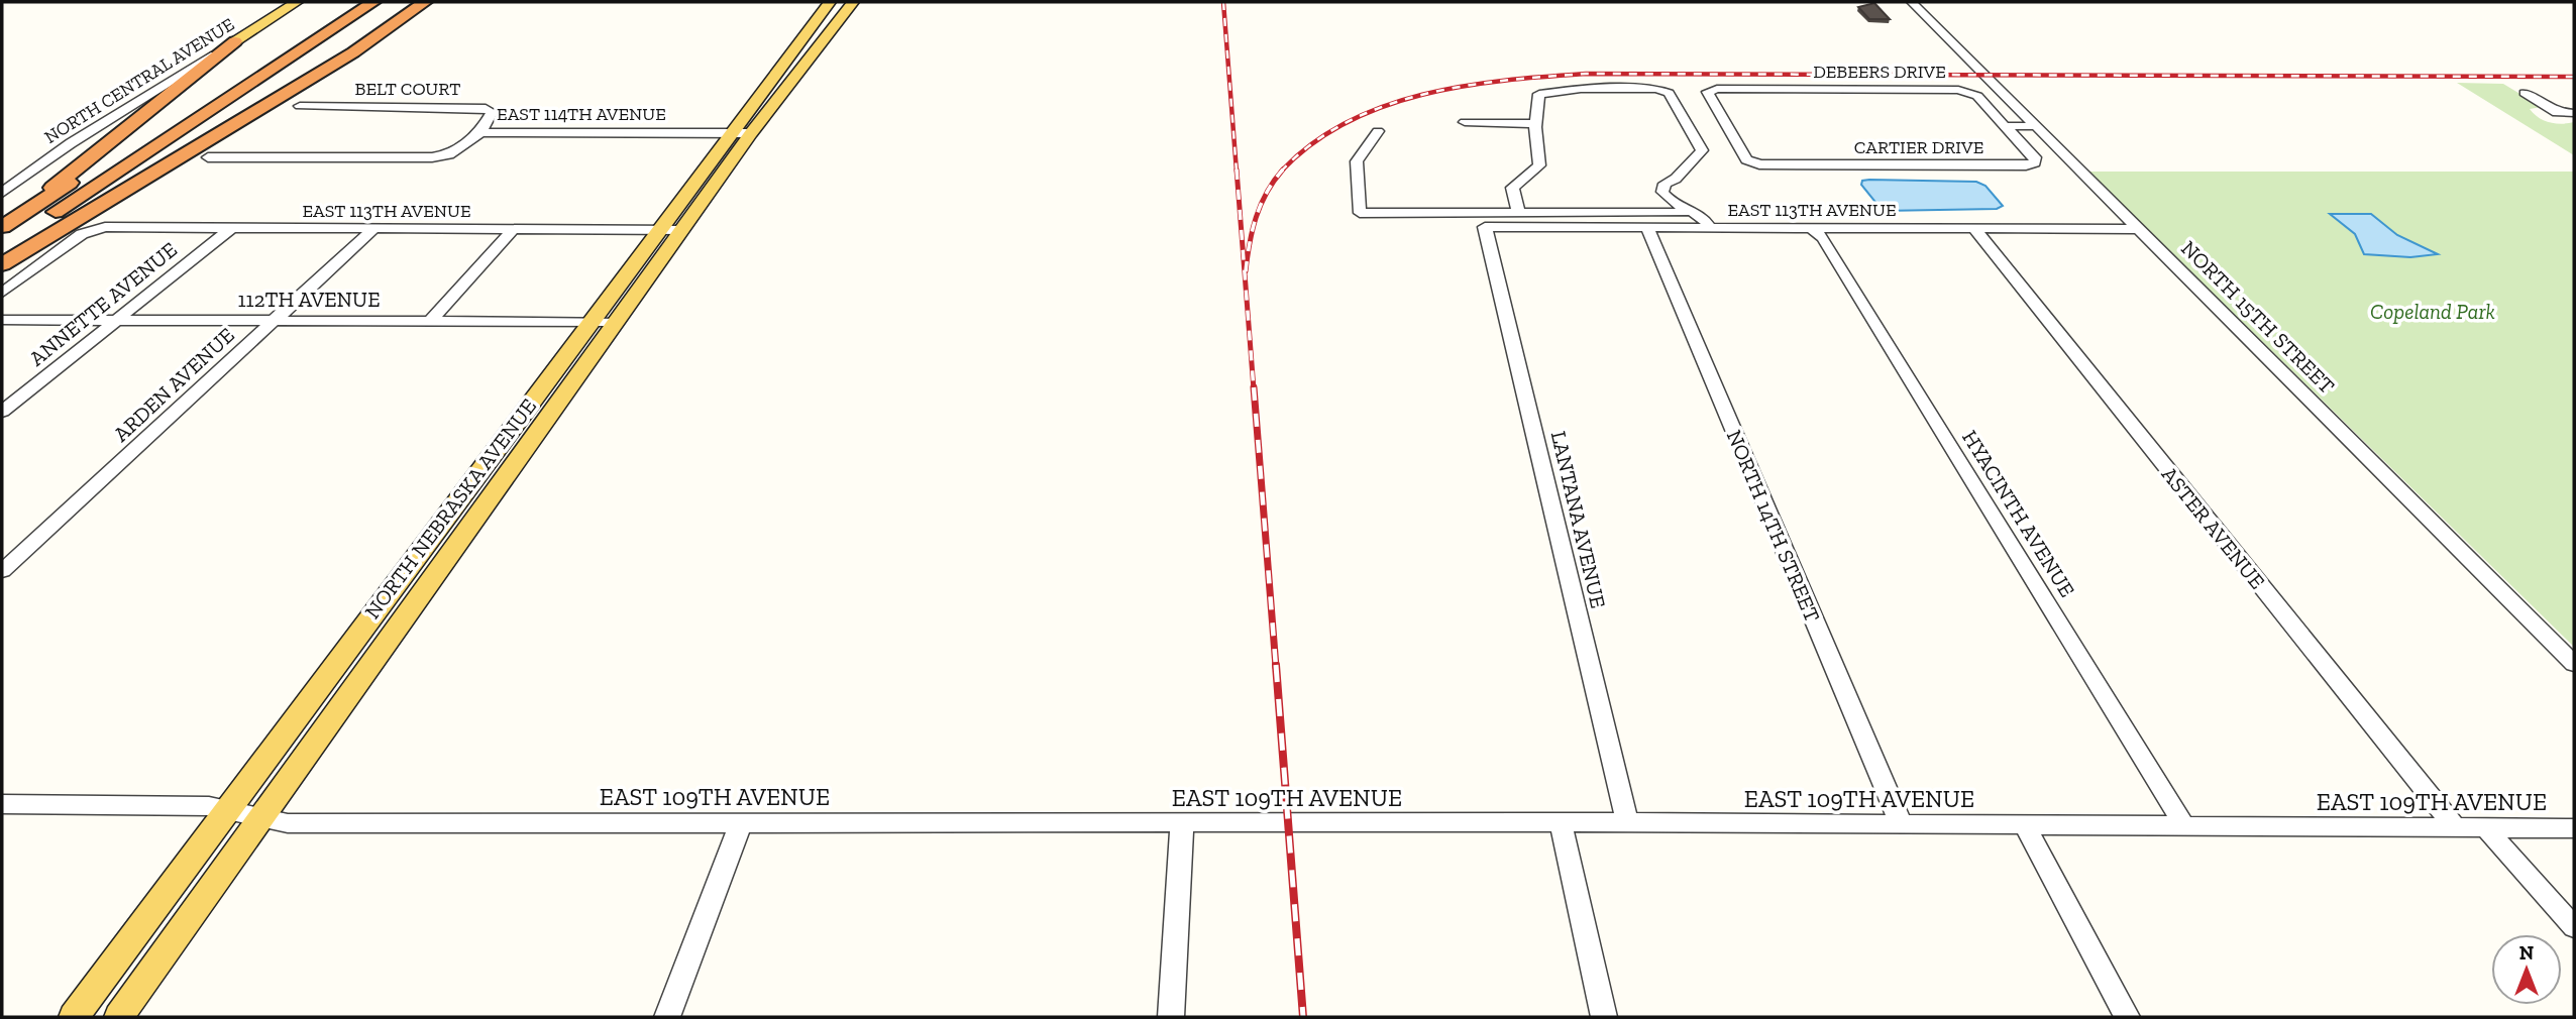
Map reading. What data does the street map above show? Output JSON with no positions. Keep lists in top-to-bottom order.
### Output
{
  "streets": {
    "main road": ["NORTH CENTRAL AVENUE", "NORTH NEBRASKA AVENUE"],
    "street": [
      "DEBEERS DRIVE",
      "BELT COURT",
      "EAST 114TH AVENUE",
      "CARTIER DRIVE",
      "EAST 113TH AVENUE",
      "112TH AVENUE",
      "ANNETTE AVENUE",
      "NORTH 15TH STREET",
      "ARDEN AVENUE",
      "HYACINTH AVENUE",
      "LANTANA AVENUE",
      "NORTH 14TH STREET",
      "ASTER AVENUE",
      "EAST 109TH AVENUE"
    ]
  },
  "crossings": [
    ["DEBEERS DRIVE", "CARTIER DRIVE"],
    ["BELT COURT", "EAST 114TH AVENUE"],
    ["EAST 114TH AVENUE", "NORTH NEBRASKA AVENUE"],
    ["EAST 113TH AVENUE", "ANNETTE AVENUE"],
    ["EAST 113TH AVENUE", "NORTH 15TH STREET"],
    ["EAST 113TH AVENUE", "ARDEN AVENUE"],
    ["EAST 113TH AVENUE", "NORTH NEBRASKA AVENUE"],
    ["EAST 113TH AVENUE", "HYACINTH AVENUE"],
    ["EAST 113TH AVENUE", "LANTANA AVENUE"],
    ["EAST 113TH AVENUE", "NORTH 14TH STREET"],
    ["EAST 113TH AVENUE", "ASTER AVENUE"],
    ["112TH AVENUE", "ANNETTE AVENUE"],
    ["112TH AVENUE", "ARDEN AVENUE"],
    ["112TH AVENUE", "NORTH NEBRASKA AVENUE"],
    ["NORTH NEBRASKA AVENUE", "EAST 109TH AVENUE"],
    ["HYACINTH AVENUE", "EAST 109TH AVENUE"],
    ["LANTANA AVENUE", "EAST 109TH AVENUE"],
    ["NORTH 14TH STREET", "EAST 109TH AVENUE"],
    ["ASTER AVENUE", "EAST 109TH AVENUE"]
  ],
  "parks": ["Copeland Park"],
  "north": "top"
}
